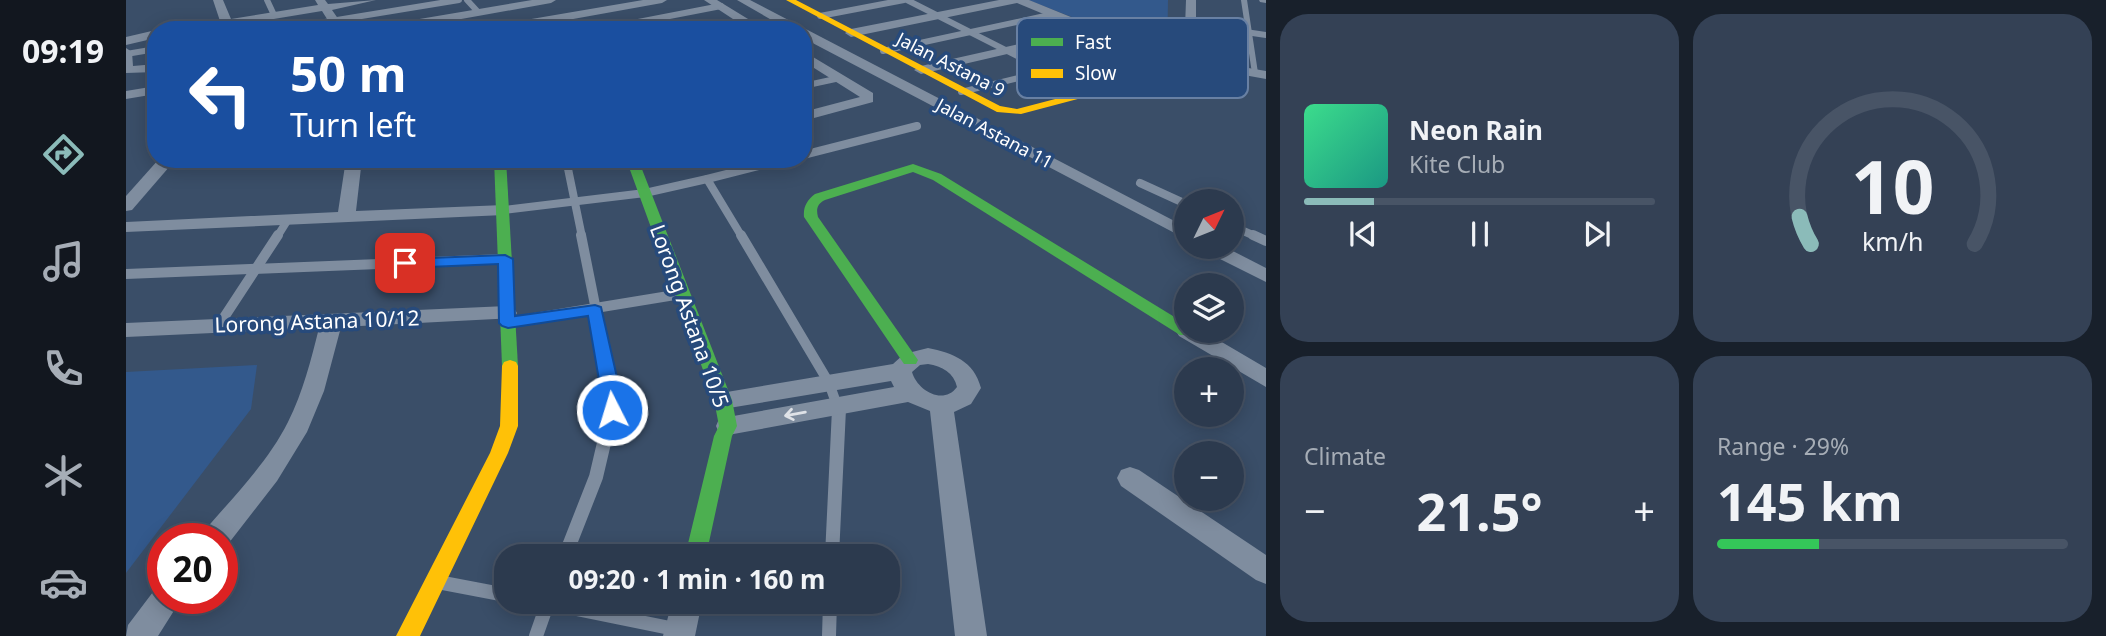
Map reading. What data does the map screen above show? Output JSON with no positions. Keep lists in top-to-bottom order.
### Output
{
  "streets": {
    "street": [
      "Jalan Astana 9",
      "Jalan Astana 11",
      "Lorong Astana 10/5",
      "Lorong Astana 10/12"
    ]
  },
  "legend": ["Fast", "Slow"],
  "north": "top right",
  "page": {
    "tabs": "09:19",
    "turn": ["50 m", "Turn left"],
    "song": ["Neon Rain", "Kite Club"],
    "map_buttons": ["+", "−"],
    "tile": [
      "Climate",
      ["Range · 29%", "145 km"]
    ],
    "heat": ["−", "21.5°", "+"],
    "limit": "20",
    "trip": "09:20 · 1 min · 160 m",
    "gauge": ["10", "km/h"]
  }
}
